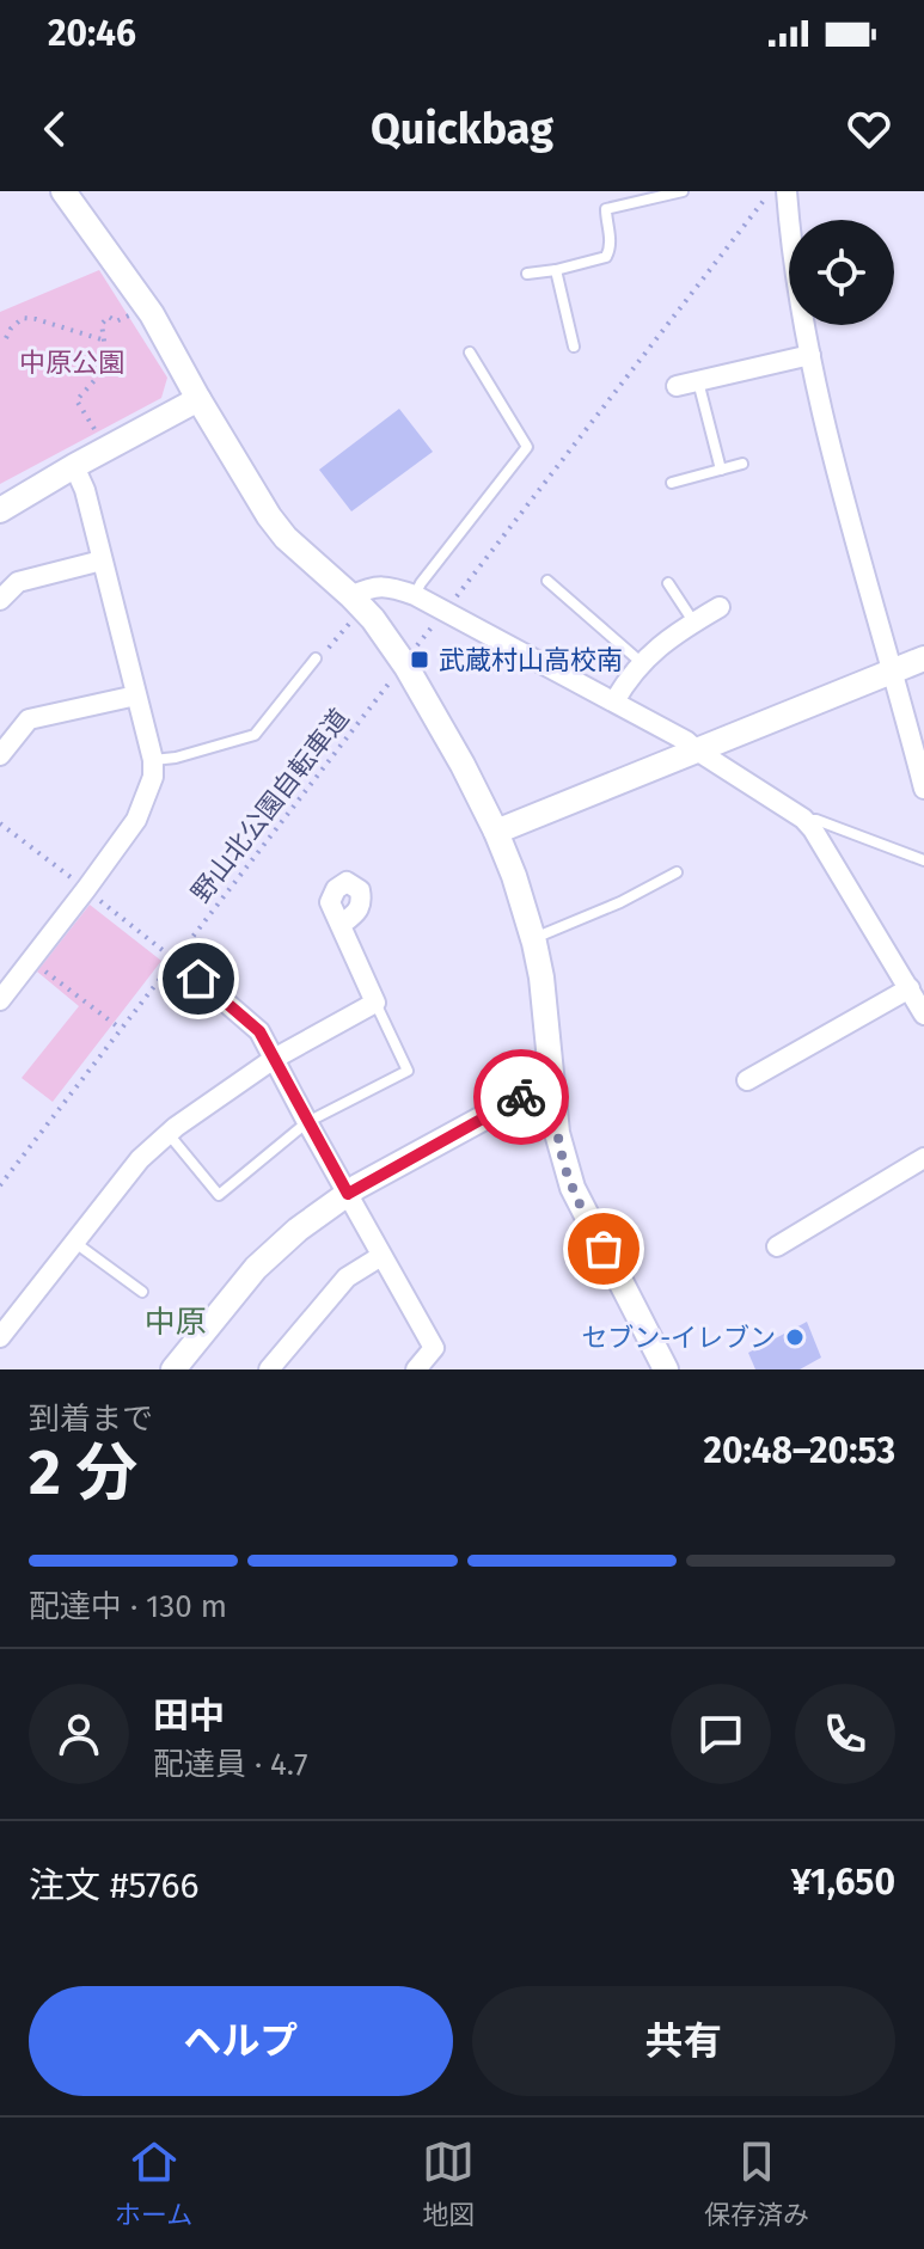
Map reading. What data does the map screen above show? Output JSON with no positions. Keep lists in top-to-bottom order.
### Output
{
  "streets": {
    "path": ["野山北公園自転車道"]
  },
  "districts": ["中原"],
  "parks": ["中原公園"],
  "places": {
    "transit": ["武蔵村山高校南"],
    "other": ["セブン-イレブン"]
  },
  "page": {
    "status": "20:46",
    "header": "Quickbag",
    "heading": ["2 分", "到着まで", "20:48–20:53"],
    "panel": [
      "田中",
      "配達員 · 4.7",
      "注文 #5766",
      "¥1,650"
    ],
    "bar": "配達中 · 130 m",
    "buttons": ["ヘルプ", "共有"],
    "tabs": ["ホーム", "地図", "保存済み"]
  }
}
